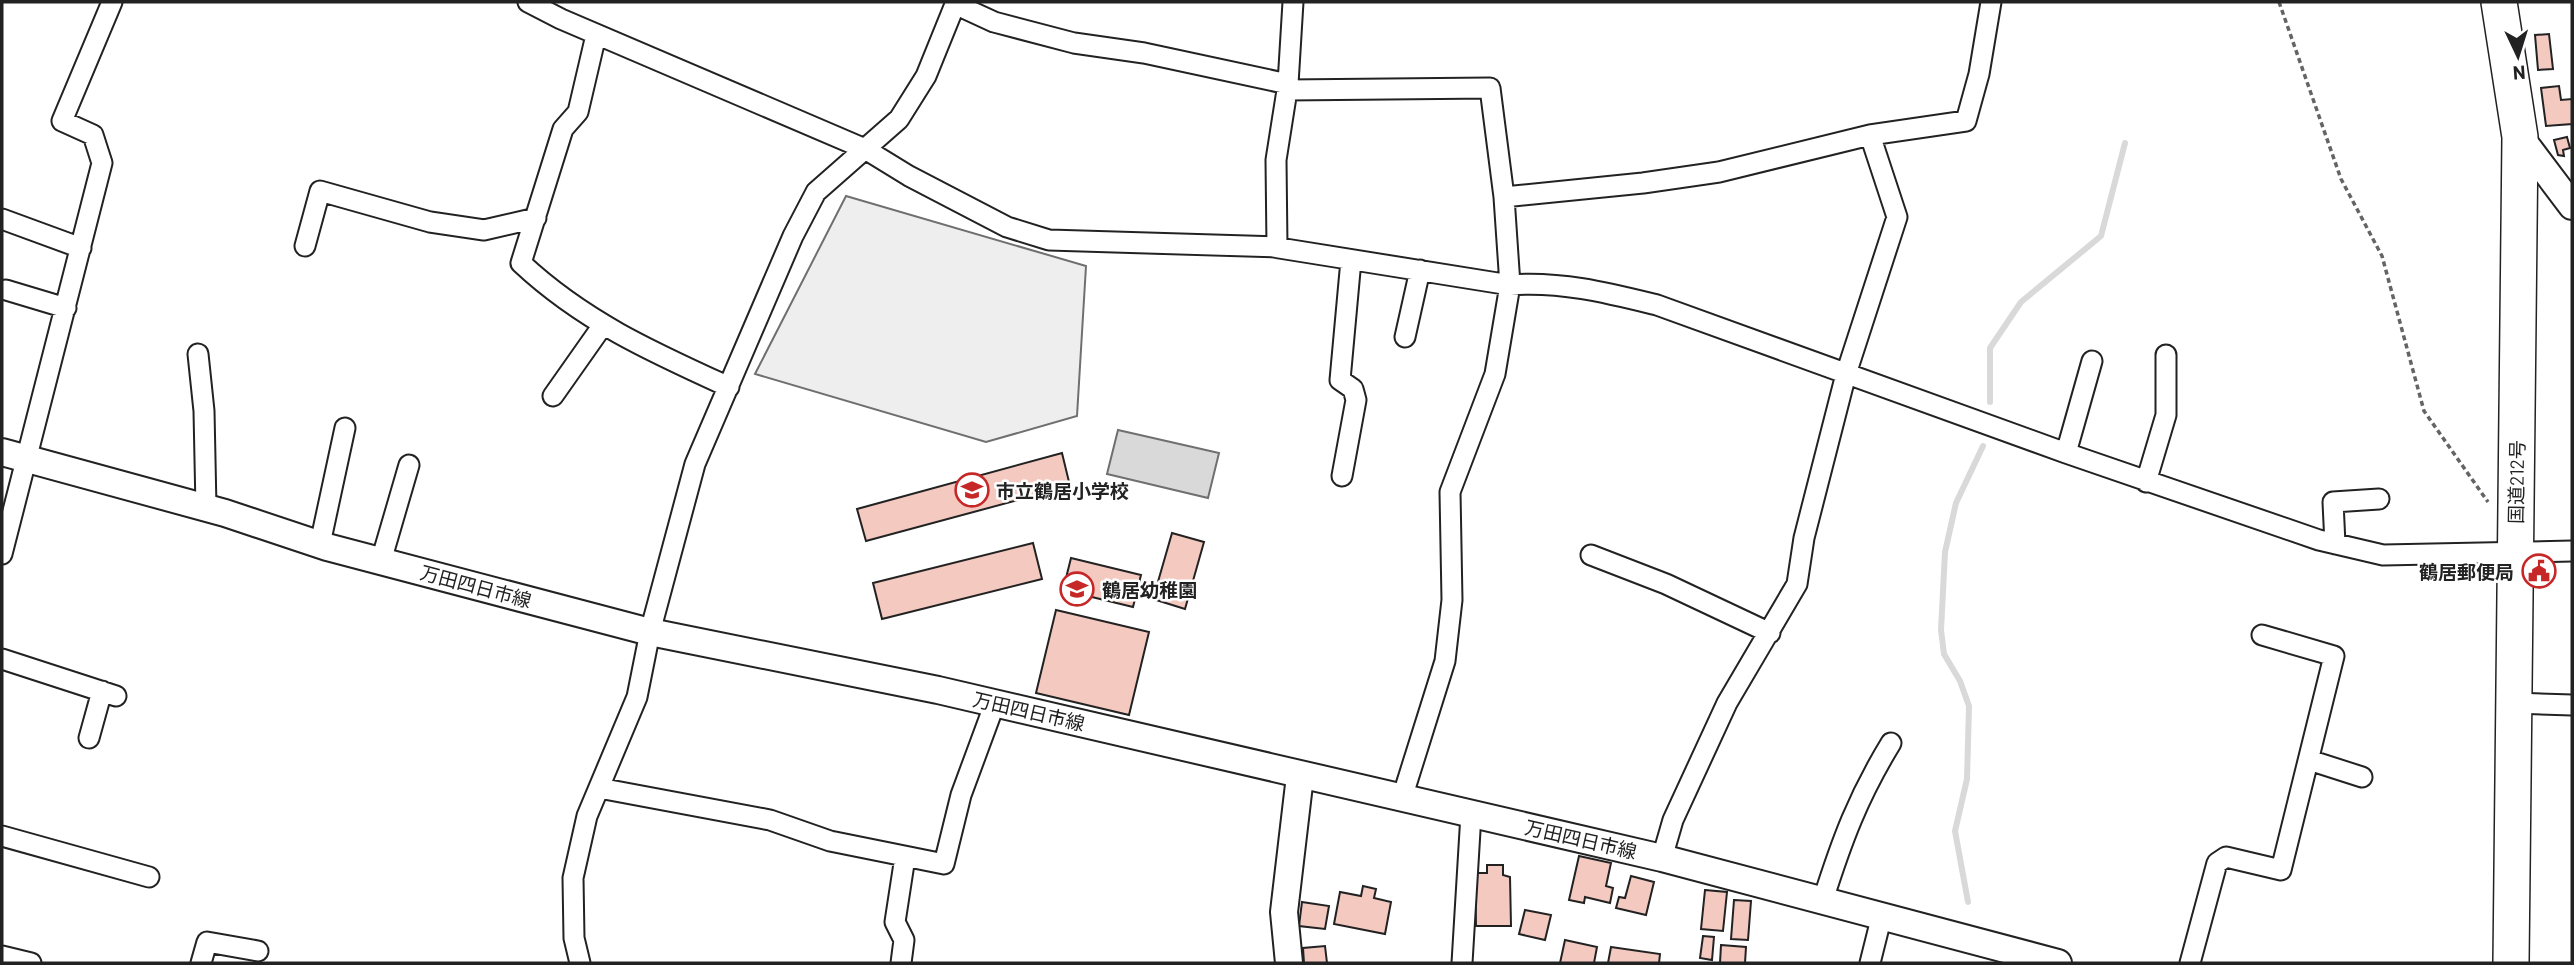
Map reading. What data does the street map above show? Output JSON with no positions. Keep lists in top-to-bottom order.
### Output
{
  "streets": {
    "highway": ["国道212号"],
    "main road": ["万田四日市線"]
  },
  "places": {
    "school or university": ["市立鶴居小学校", "鶴居幼稚園"],
    "public building": ["鶴居郵便局"]
  },
  "north": "bottom"
}
